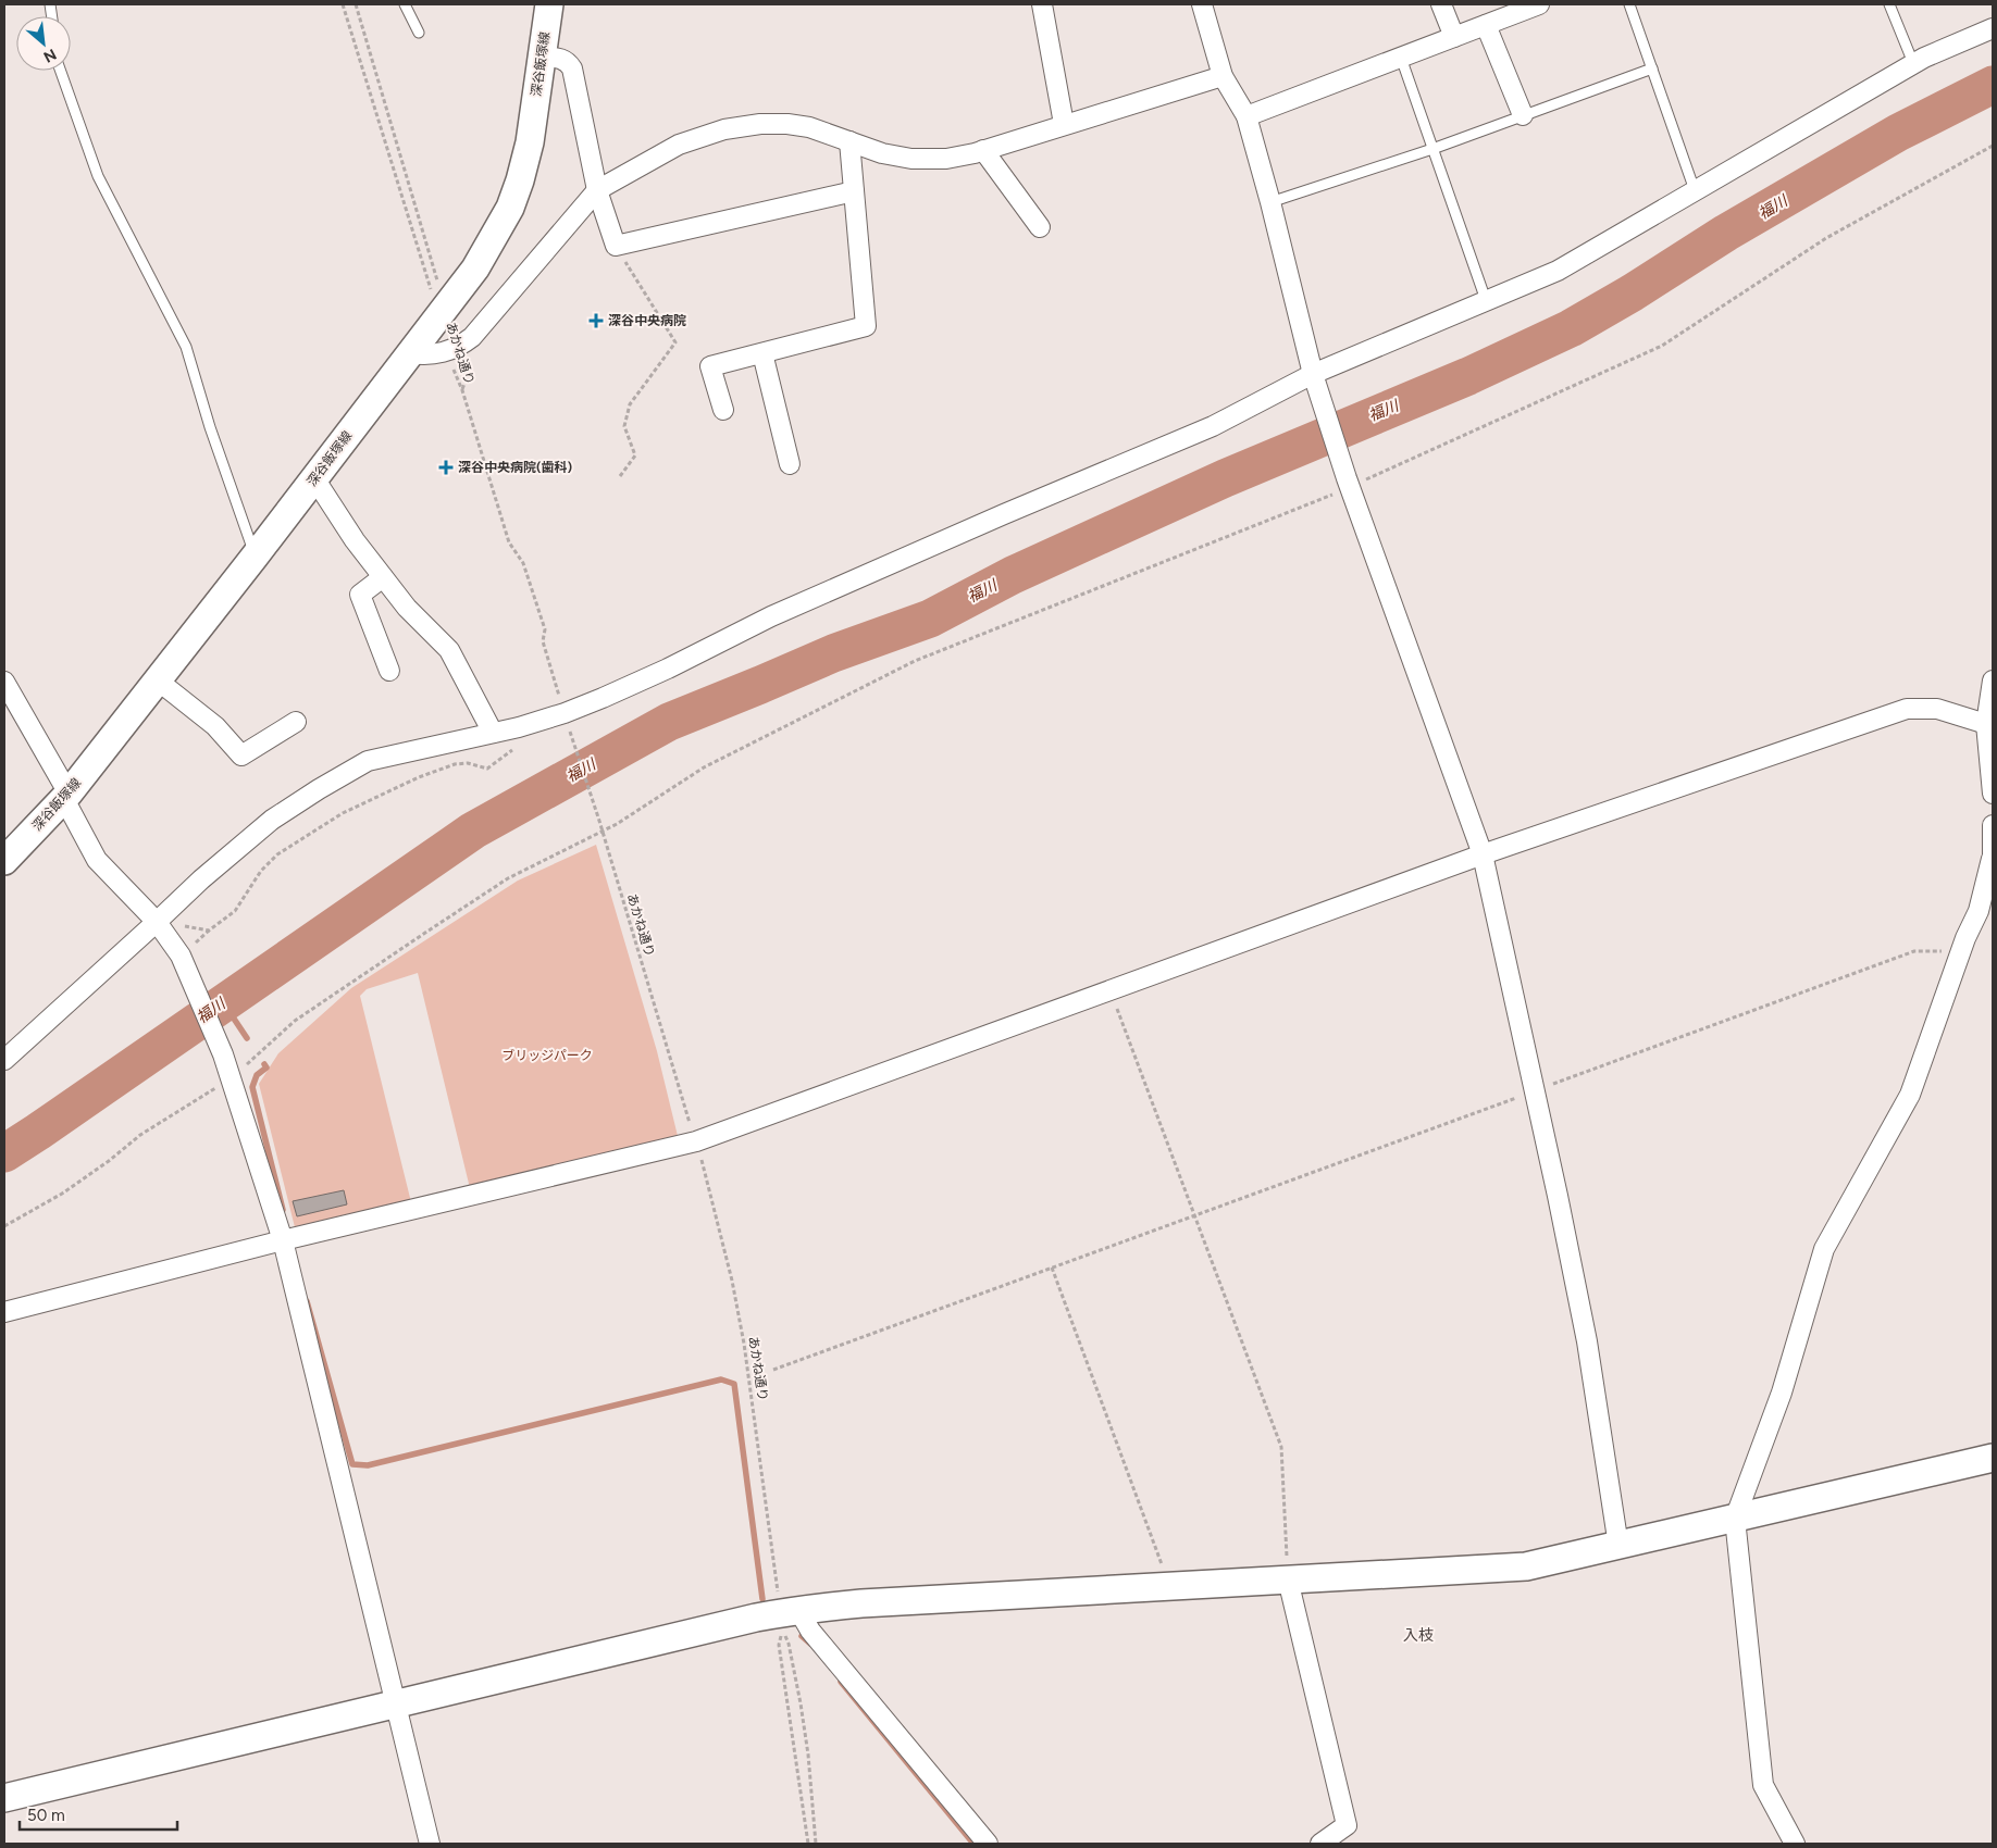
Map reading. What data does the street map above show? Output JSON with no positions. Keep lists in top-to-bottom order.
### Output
{
  "streets": {
    "street": ["深谷飯塚線"],
    "path": ["あかね通り"]
  },
  "crossings": [
    ["深谷飯塚線", "あかね通り"]
  ],
  "districts": ["入枝"],
  "water": ["福川"],
  "parks": ["ブリッジパーク"],
  "places": {
    "health": ["深谷中央病院", "深谷中央病院(歯科)"]
  },
  "scale_bar": "50 m",
  "north": "bottom right"
}
